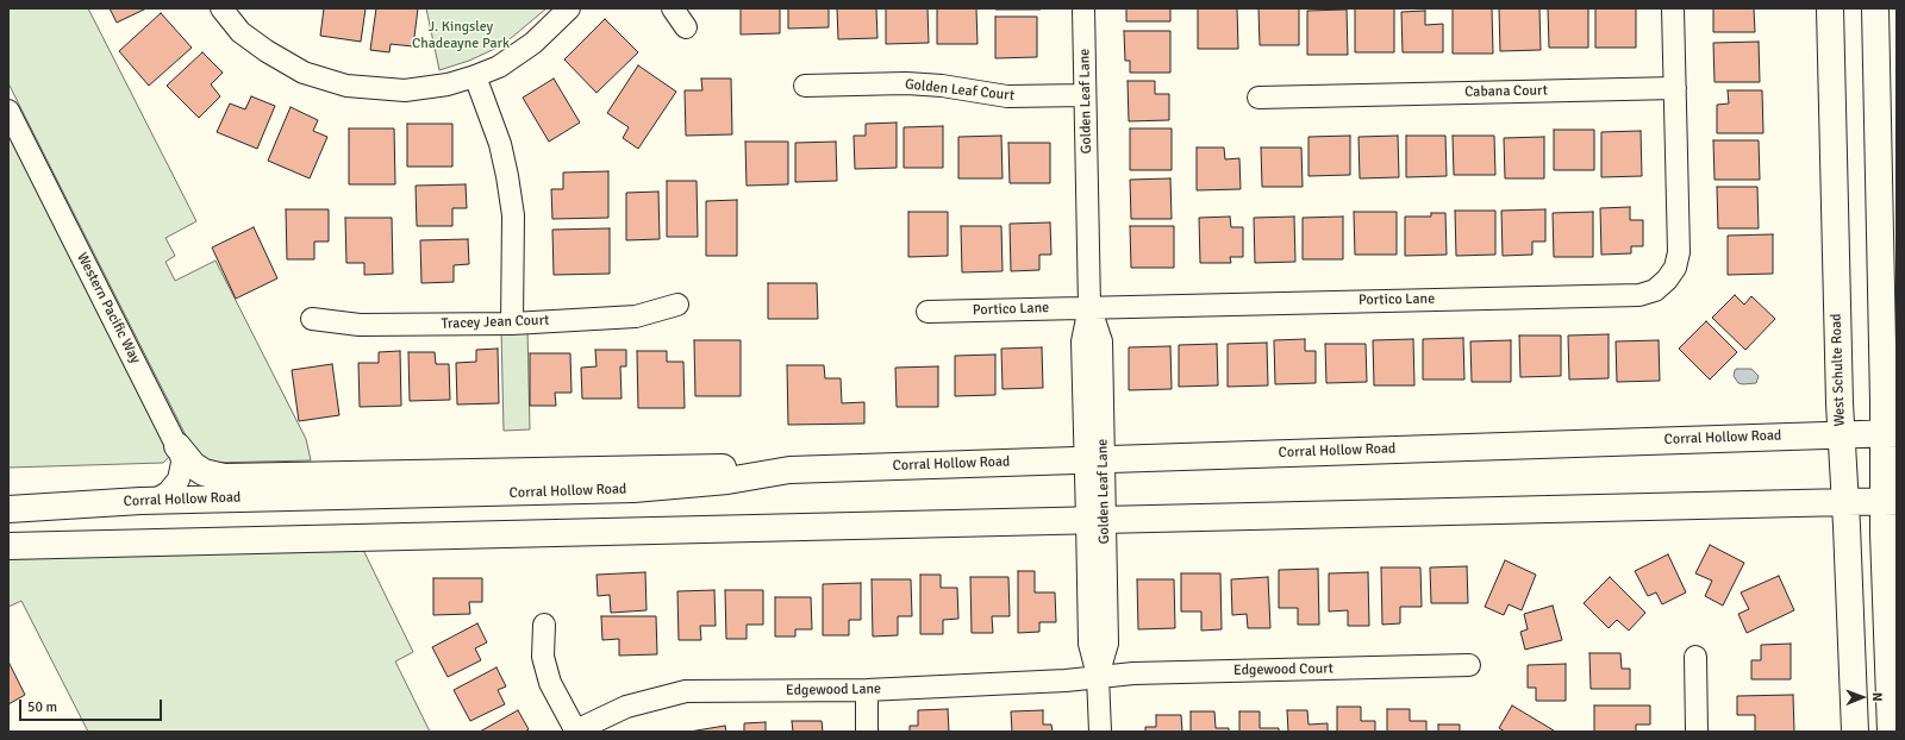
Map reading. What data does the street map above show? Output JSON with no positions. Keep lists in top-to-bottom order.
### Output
{
  "streets": {
    "main road": ["West Schulte Road", "Corral Hollow Road"],
    "street": [
      "Golden Leaf Court",
      "Cabana Court",
      "Golden Leaf Lane",
      "Portico Lane",
      "Western Pacific Way",
      "Tracey Jean Court",
      "Edgewood Court",
      "Edgewood Lane"
    ]
  },
  "crossings": [
    ["Golden Leaf Court", "Golden Leaf Lane"],
    ["Cabana Court", "Portico Lane"],
    ["Golden Leaf Lane", "Portico Lane"],
    ["Golden Leaf Lane", "Corral Hollow Road"],
    ["Golden Leaf Lane", "Edgewood Court"],
    ["Golden Leaf Lane", "Edgewood Lane"],
    ["Western Pacific Way", "Corral Hollow Road"],
    ["West Schulte Road", "Corral Hollow Road"],
    ["Edgewood Court", "Edgewood Lane"]
  ],
  "parks": ["J. Kingsley Chadeayne Park"],
  "scale_bar": "50 m",
  "north": "right"
}
